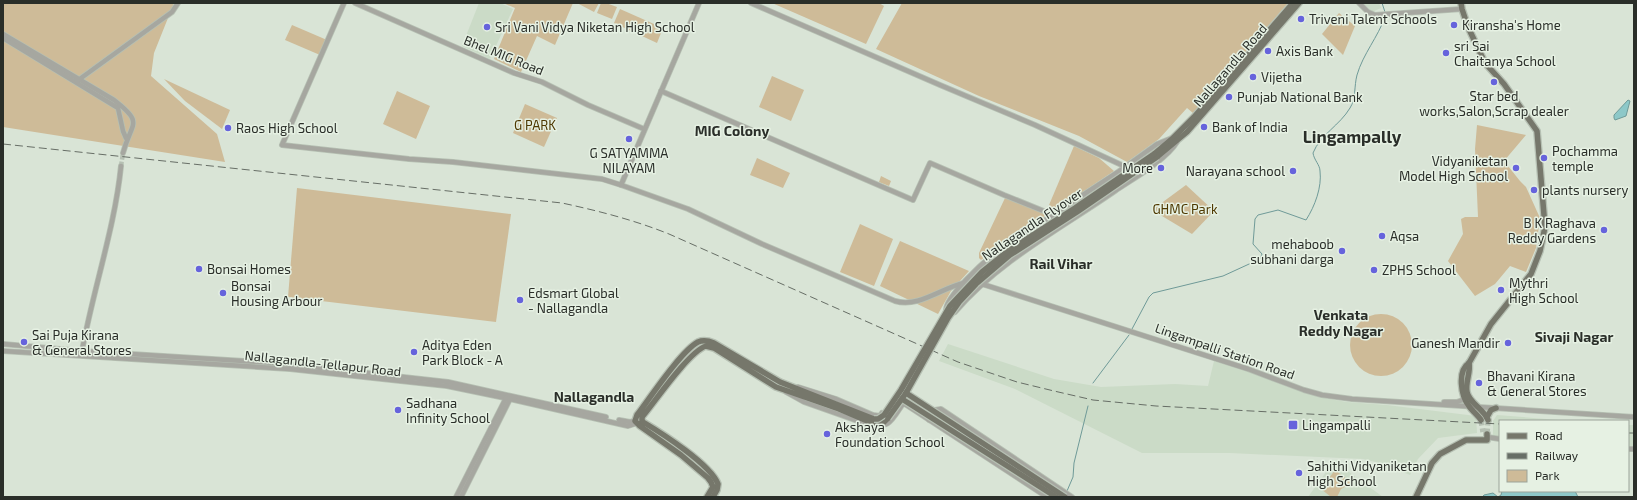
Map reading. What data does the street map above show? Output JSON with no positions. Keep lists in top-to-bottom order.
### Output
{
  "streets": {
    "main road": ["Nallagandla Road", "Nallagandla Flyover"],
    "street": ["Bhel MIG Road", "Lingampalli Station Road", "Nallagandla-Tellapur Road"]
  },
  "crossings": [
    ["Nallagandla Road", "Nallagandla Flyover"],
    ["Nallagandla Flyover", "Nallagandla-Tellapur Road"]
  ],
  "districts": [
    "MIG Colony",
    "Lingampally",
    "Rail Vihar",
    "Venkata Reddy Nagar",
    "Sivaji Nagar",
    "Nallagandla"
  ],
  "parks": ["G PARK", "GHMC Park"],
  "places": {
    "other": [
      "Triveni Talent Schools",
      "Kiransha's Home",
      "Sri Vani Vidya Niketan High School",
      "Axis Bank",
      "sri Sai Chaitanya School",
      "Vijetha",
      "Star bed works,Salon,Scrap dealer",
      "Punjab National Bank",
      "Bank of India",
      "Raos High School",
      "G SATYAMMA NILAYAM",
      "Pochamma temple",
      "More",
      "Vidyaniketan Model High School",
      "Narayana school",
      "plants nursery",
      "B K Raghava Reddy Gardens",
      "Aqsa",
      "mehaboob subhani darga",
      "Bonsai Homes",
      "ZPHS School",
      "Mythri High School",
      "Bonsai Housing Arbour",
      "Edsmart Global - Nallagandla",
      "Sai Puja Kirana & General Stores",
      "Ganesh Mandir",
      "Aditya Eden Park Block - A",
      "Bhavani Kirana & General Stores",
      "Sadhana Infinity School",
      "Akshaya Foundation School",
      "Sahithi Vidyaniketan High School"
    ],
    "transit": ["Lingampalli"]
  },
  "legend": ["Road", "Railway", "Park"]
}
